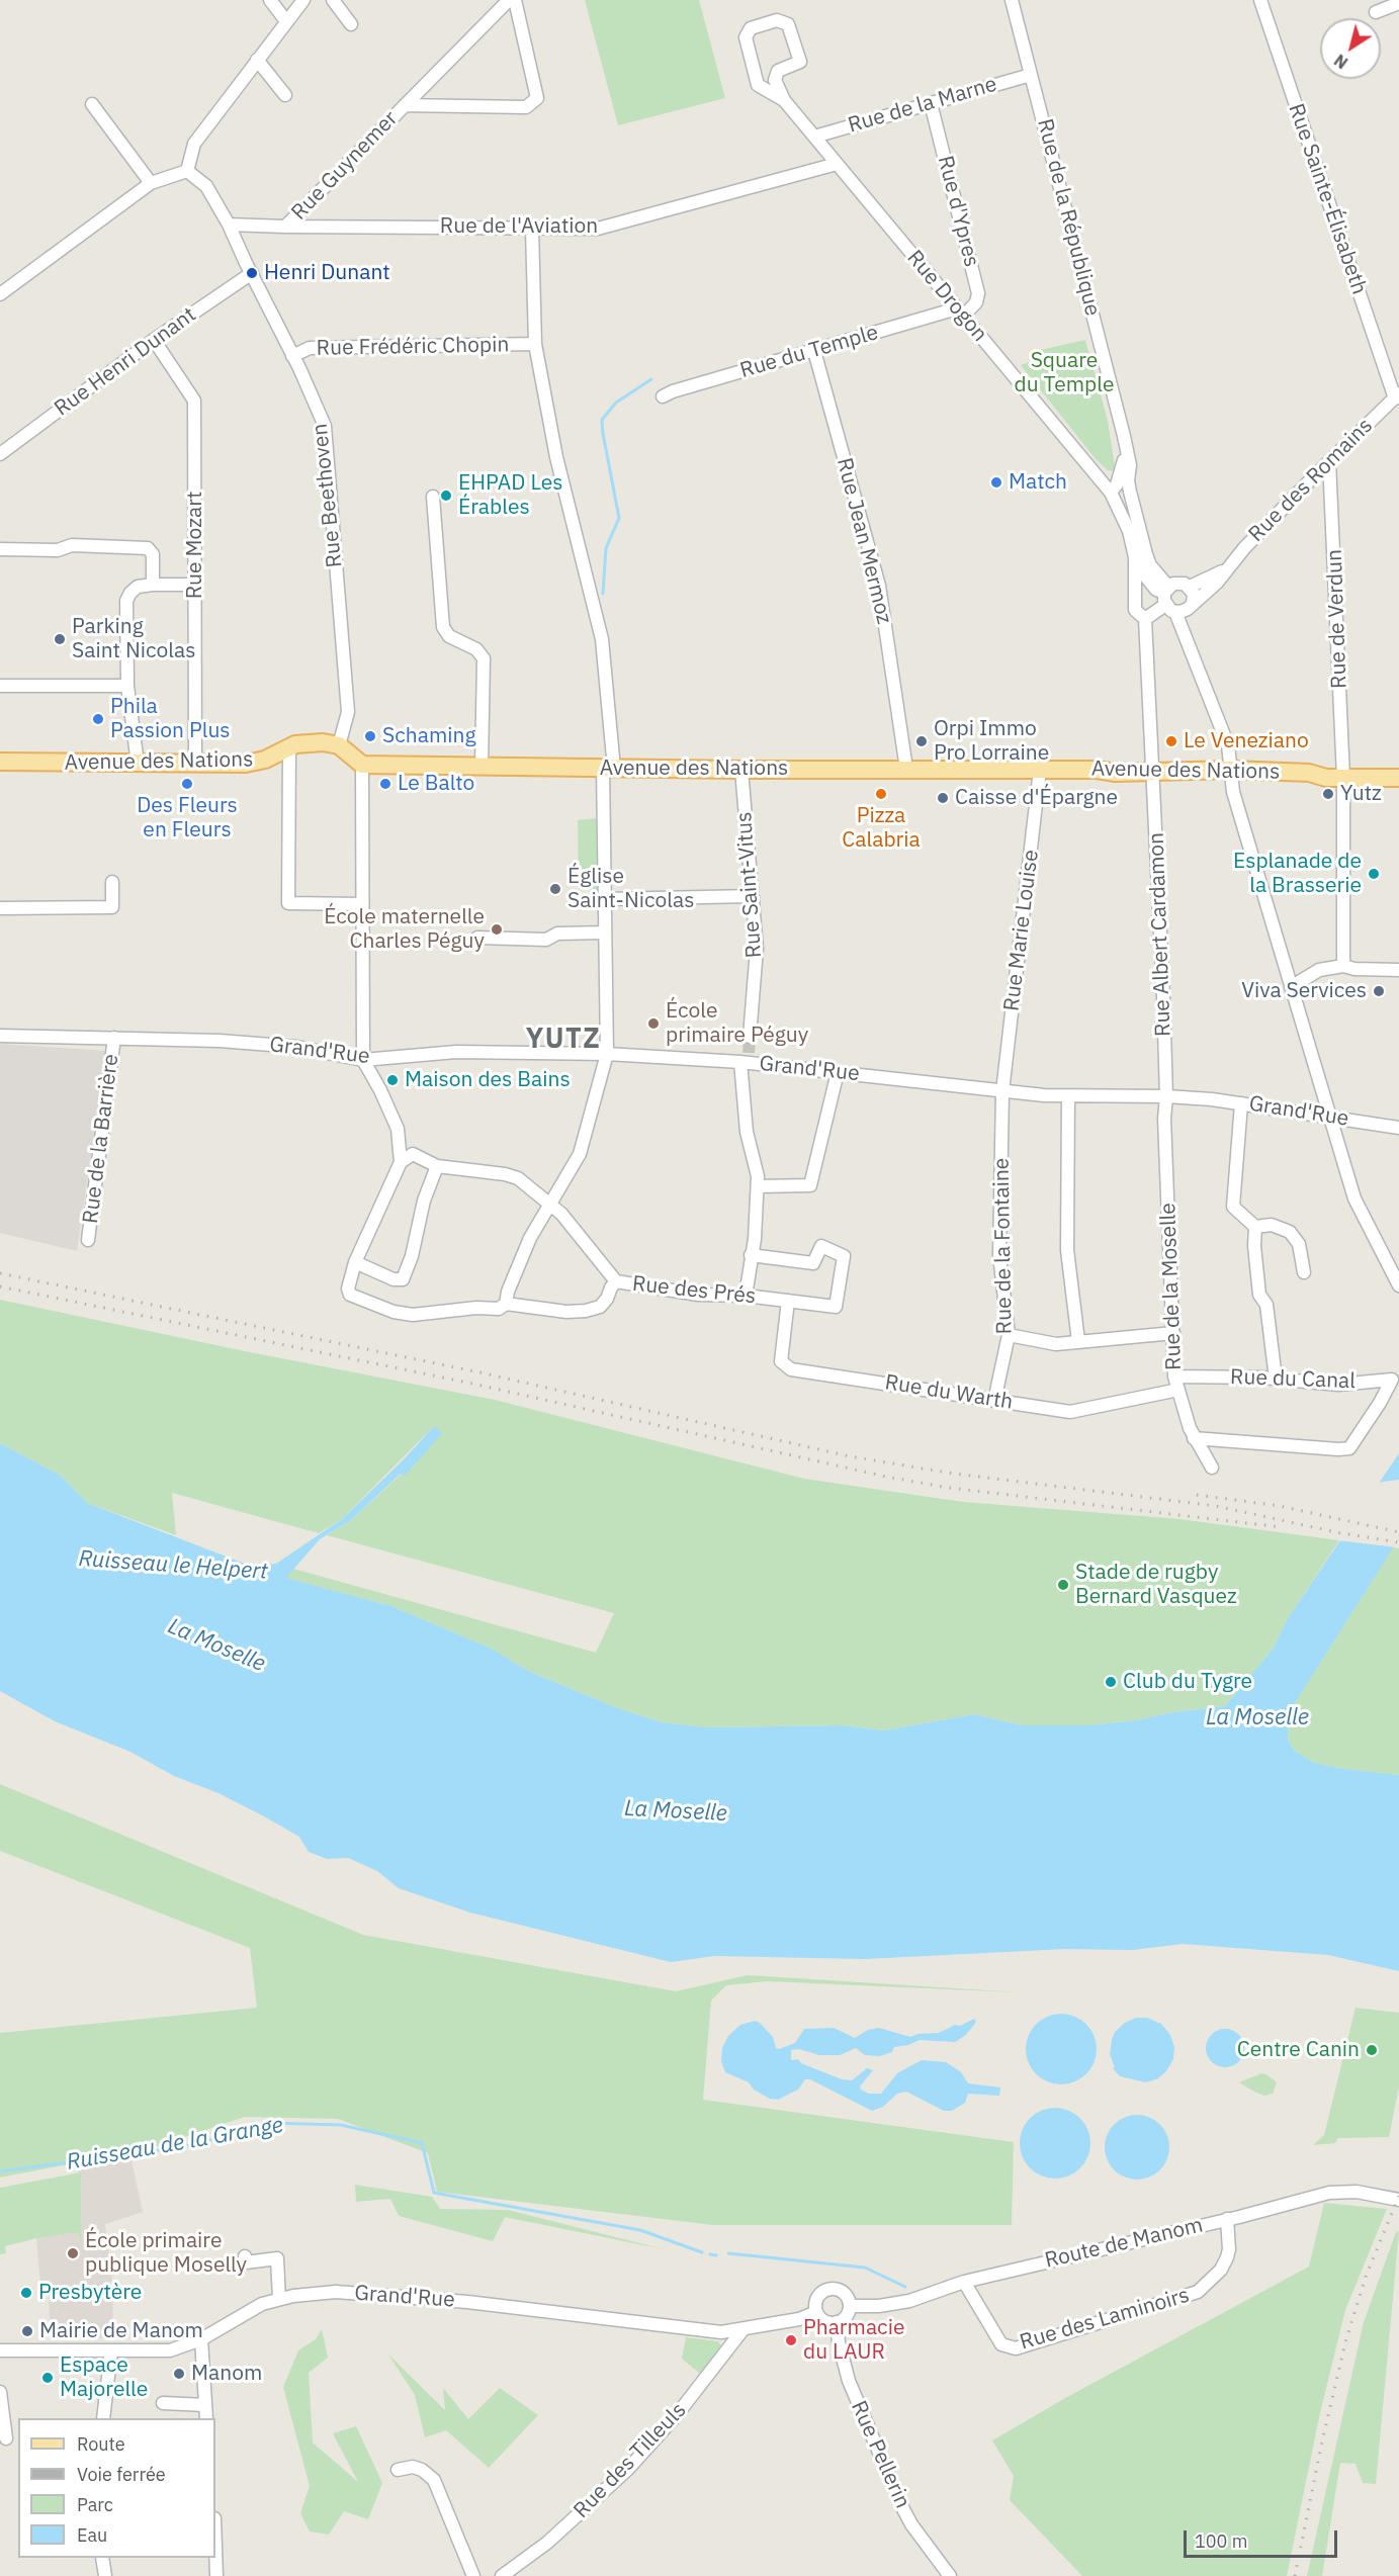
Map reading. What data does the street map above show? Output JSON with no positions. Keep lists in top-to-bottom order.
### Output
{
  "streets": {
    "main road": ["Avenue des Nations"],
    "street": [
      "Rue de la Marne",
      "Rue Guynemer",
      "Rue Sainte-Élisabeth",
      "Rue d'Ypres",
      "Rue de la République",
      "Rue de l'Aviation",
      "Rue Drogon",
      "Rue Frédéric Chopin",
      "Rue du Temple",
      "Rue Henri Dunant",
      "Rue des Romains",
      "Rue Beethoven",
      "Rue Jean Mermoz",
      "Rue Mozart",
      "Rue de Verdun",
      "Rue Saint-Vitus",
      "Rue Marie Louise",
      "Rue Albert Cardamon",
      "Grand'Rue",
      "Rue de la Barrière",
      "Rue de la Fontaine",
      "Rue de la Moselle",
      "Rue des Prés",
      "Rue du Canal",
      "Rue du Warth",
      "Route de Manom",
      "Rue des Laminoirs",
      "Rue Pellerin",
      "Rue des Tilleuls"
    ]
  },
  "crossings": [
    ["Rue de la Marne", "Rue d'Ypres"],
    ["Rue de la Marne", "Rue de la République"],
    ["Rue de la Marne", "Rue Drogon"],
    ["Rue Guynemer", "Rue de l'Aviation"],
    ["Rue Sainte-Élisabeth", "Rue des Romains"],
    ["Rue d'Ypres", "Rue Drogon"],
    ["Rue d'Ypres", "Rue du Temple"],
    ["Rue de la République", "Rue Drogon"],
    ["Rue de la République", "Rue des Romains"],
    ["Rue de l'Aviation", "Rue Drogon"],
    ["Rue de l'Aviation", "Rue Beethoven"],
    ["Rue Drogon", "Rue du Temple"],
    ["Rue Frédéric Chopin", "Rue Beethoven"],
    ["Rue du Temple", "Rue Jean Mermoz"],
    ["Rue Henri Dunant", "Rue Beethoven"],
    ["Rue Henri Dunant", "Rue Mozart"],
    ["Rue des Romains", "Rue de Verdun"],
    ["Rue Beethoven", "Avenue des Nations"],
    ["Rue Jean Mermoz", "Avenue des Nations"],
    ["Rue Mozart", "Avenue des Nations"],
    ["Rue de Verdun", "Avenue des Nations"],
    ["Avenue des Nations", "Rue Saint-Vitus"],
    ["Avenue des Nations", "Rue Marie Louise"],
    ["Avenue des Nations", "Rue Albert Cardamon"],
    ["Rue Marie Louise", "Grand'Rue"],
    ["Rue Marie Louise", "Rue de la Fontaine"],
    ["Rue Albert Cardamon", "Grand'Rue"],
    ["Rue Albert Cardamon", "Rue de la Moselle"],
    ["Grand'Rue", "Rue de la Barrière"],
    ["Grand'Rue", "Rue de la Fontaine"],
    ["Grand'Rue", "Rue de la Moselle"],
    ["Grand'Rue", "Route de Manom"],
    ["Grand'Rue", "Rue Pellerin"],
    ["Grand'Rue", "Rue des Tilleuls"],
    ["Rue de la Fontaine", "Rue du Warth"],
    ["Rue de la Moselle", "Rue du Canal"],
    ["Rue de la Moselle", "Rue du Warth"],
    ["Rue des Prés", "Rue du Warth"],
    ["Route de Manom", "Rue des Laminoirs"],
    ["Route de Manom", "Rue Pellerin"]
  ],
  "districts": ["YUTZ"],
  "water": ["Ruisseau le Helpert", "La Moselle", "Ruisseau de la Grange"],
  "parks": ["Square du Temple"],
  "places": [
    "Henri Dunant",
    "Match",
    "EHPAD Les Érables",
    "Parking Saint Nicolas",
    "Phila Passion Plus",
    "Schaming",
    "Orpi Immo Pro Lorraine",
    "Le Veneziano",
    "Des Fleurs en Fleurs",
    "Le Balto",
    "Pizza Calabria",
    "Yutz",
    "Caisse d'Épargne",
    "Esplanade de la Brasserie",
    "Église Saint-Nicolas",
    "École maternelle Charles Péguy",
    "Viva Services",
    "École primaire Péguy",
    "Maison des Bains",
    "Stade de rugby Bernard Vasquez",
    "Club du Tygre",
    "Centre Canin",
    "École primaire publique Moselly",
    "Presbytère",
    "Mairie de Manom",
    "Pharmacie du LAUR",
    "Manom",
    "Espace Majorelle"
  ],
  "legend": [
    "Route",
    "Voie ferrée",
    "Parc",
    "Eau"
  ],
  "scale_bar": "100 m",
  "north": "bottom left"
}
